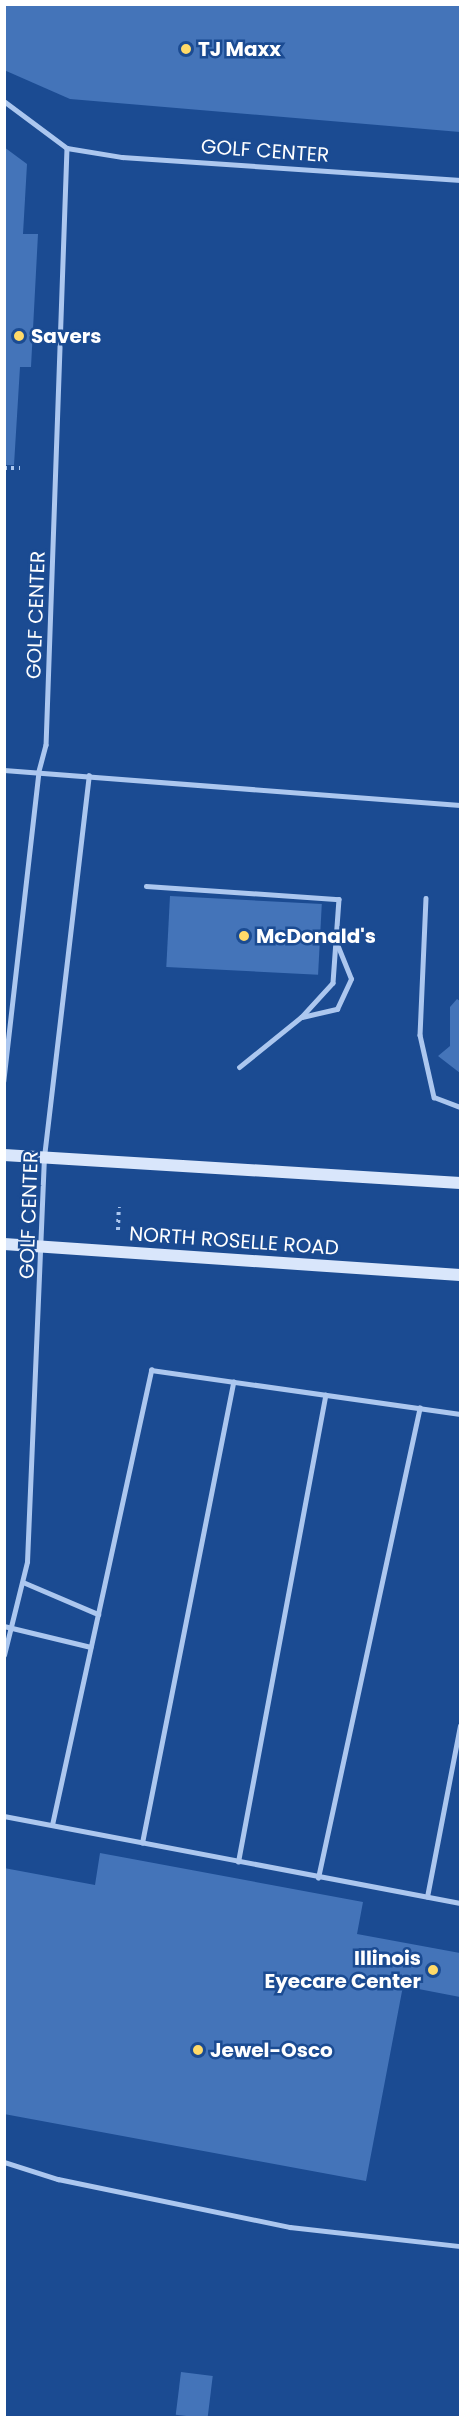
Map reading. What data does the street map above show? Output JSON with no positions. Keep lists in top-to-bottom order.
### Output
{
  "streets": {
    "main road": ["NORTH ROSELLE ROAD"],
    "lane": ["GOLF CENTER"]
  },
  "crossings": [
    ["GOLF CENTER", "NORTH ROSELLE ROAD"]
  ],
  "places": [
    "TJ Maxx",
    "Savers",
    "McDonald's",
    "Illinois Eyecare Center",
    "Jewel-Osco"
  ]
}
